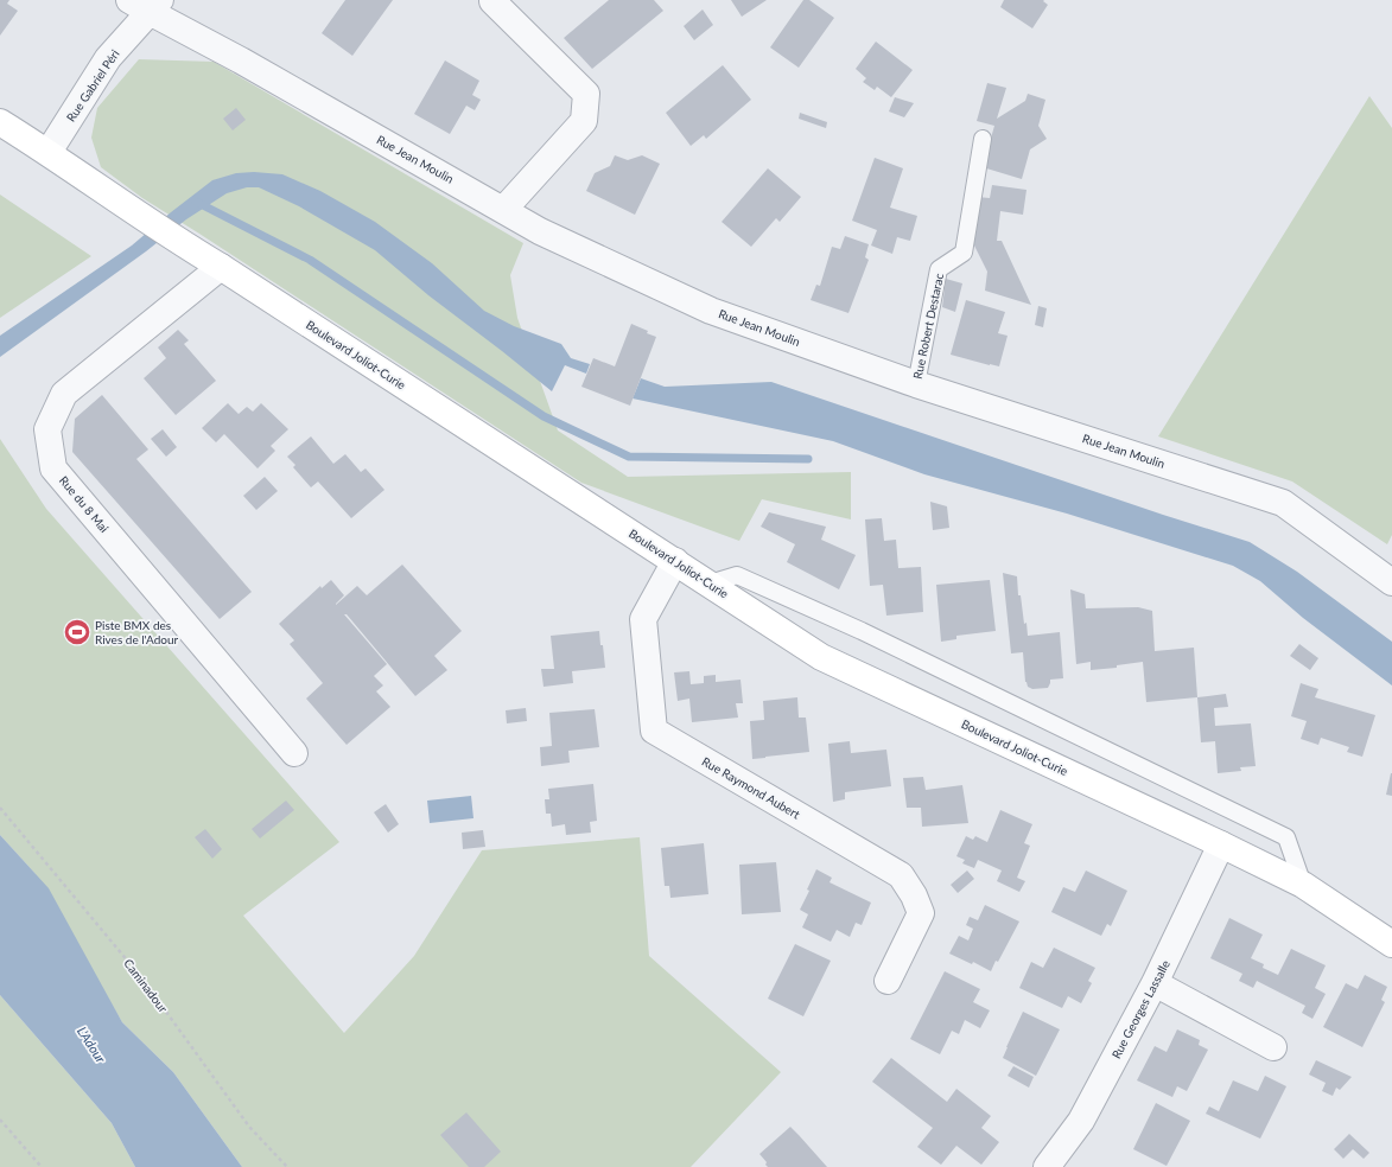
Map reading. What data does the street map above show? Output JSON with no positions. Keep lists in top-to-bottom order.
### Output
{
  "streets": {
    "main road": ["Boulevard Joliot-Curie"],
    "street": [
      "Rue Gabriel Péri",
      "Rue Jean Moulin",
      "Rue du 8 Mai",
      "Rue Raymond Aubert",
      "Rue Georges Lassalle"
    ],
    "lane": ["Rue Robert Destarac"],
    "path": ["Caminadour"]
  },
  "crossings": [
    ["Rue Gabriel Péri", "Rue Jean Moulin"],
    ["Rue Gabriel Péri", "Boulevard Joliot-Curie"],
    ["Rue Jean Moulin", "Rue Robert Destarac"],
    ["Boulevard Joliot-Curie", "Rue du 8 Mai"],
    ["Boulevard Joliot-Curie", "Rue Raymond Aubert"],
    ["Boulevard Joliot-Curie", "Rue Georges Lassalle"]
  ],
  "water": ["L'Adour"],
  "places": {
    "sports": ["Piste BMX des Rives de l'Adour"]
  }
}
